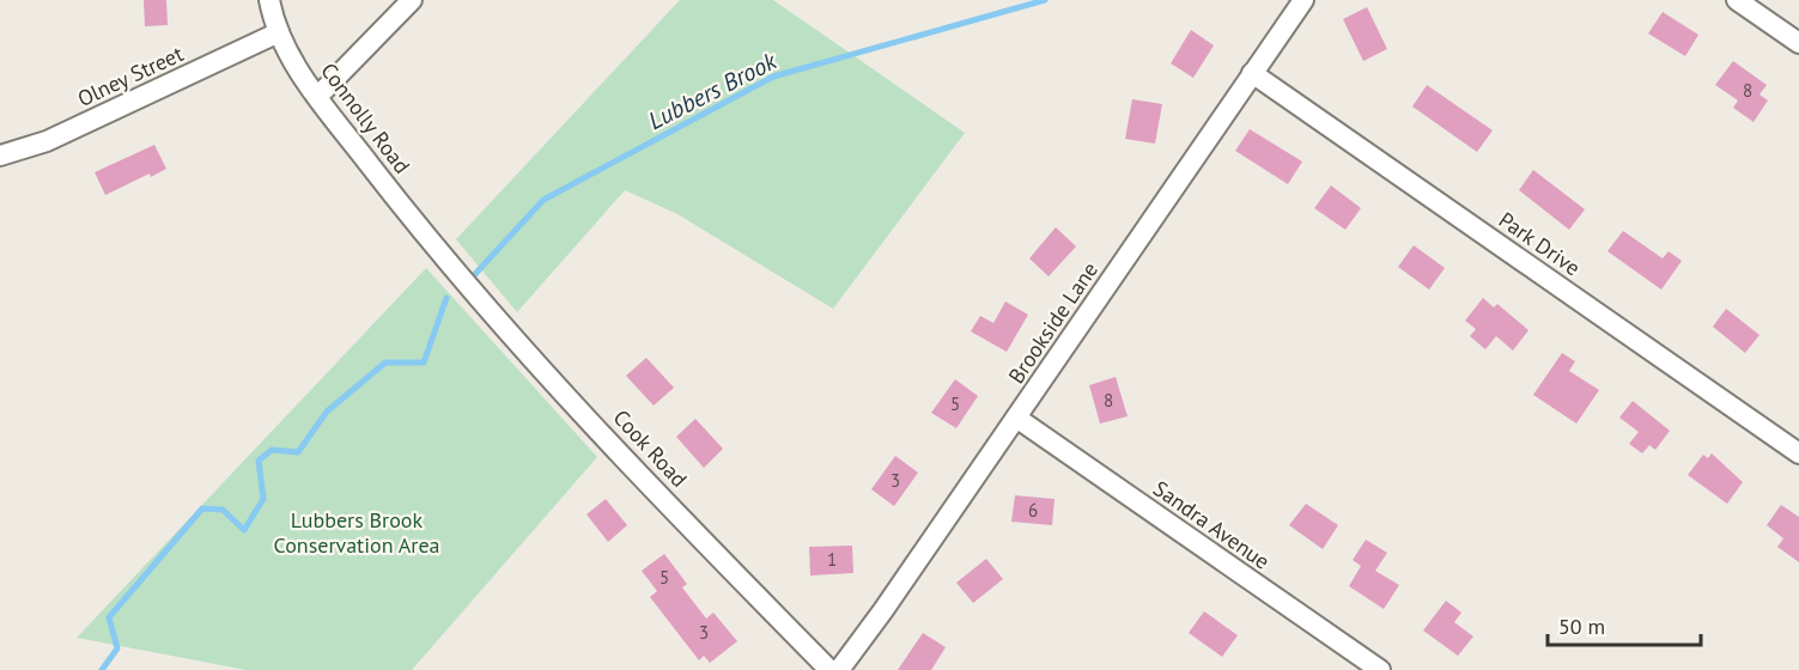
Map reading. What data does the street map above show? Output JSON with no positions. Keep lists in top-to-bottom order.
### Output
{
  "streets": {
    "street": [
      "Olney Street",
      "Connolly Road",
      "Park Drive",
      "Brookside Lane",
      "Cook Road",
      "Sandra Avenue"
    ]
  },
  "crossings": [
    ["Olney Street", "Connolly Road"],
    ["Connolly Road", "Cook Road"],
    ["Park Drive", "Brookside Lane"],
    ["Brookside Lane", "Sandra Avenue"]
  ],
  "water": ["Lubbers Brook"],
  "parks": ["Lubbers Brook Conservation Area"],
  "house_numbers": [
    "8",
    "8",
    "5",
    "3",
    "6",
    "1",
    "5",
    "3"
  ],
  "scale_bar": "50 m"
}
